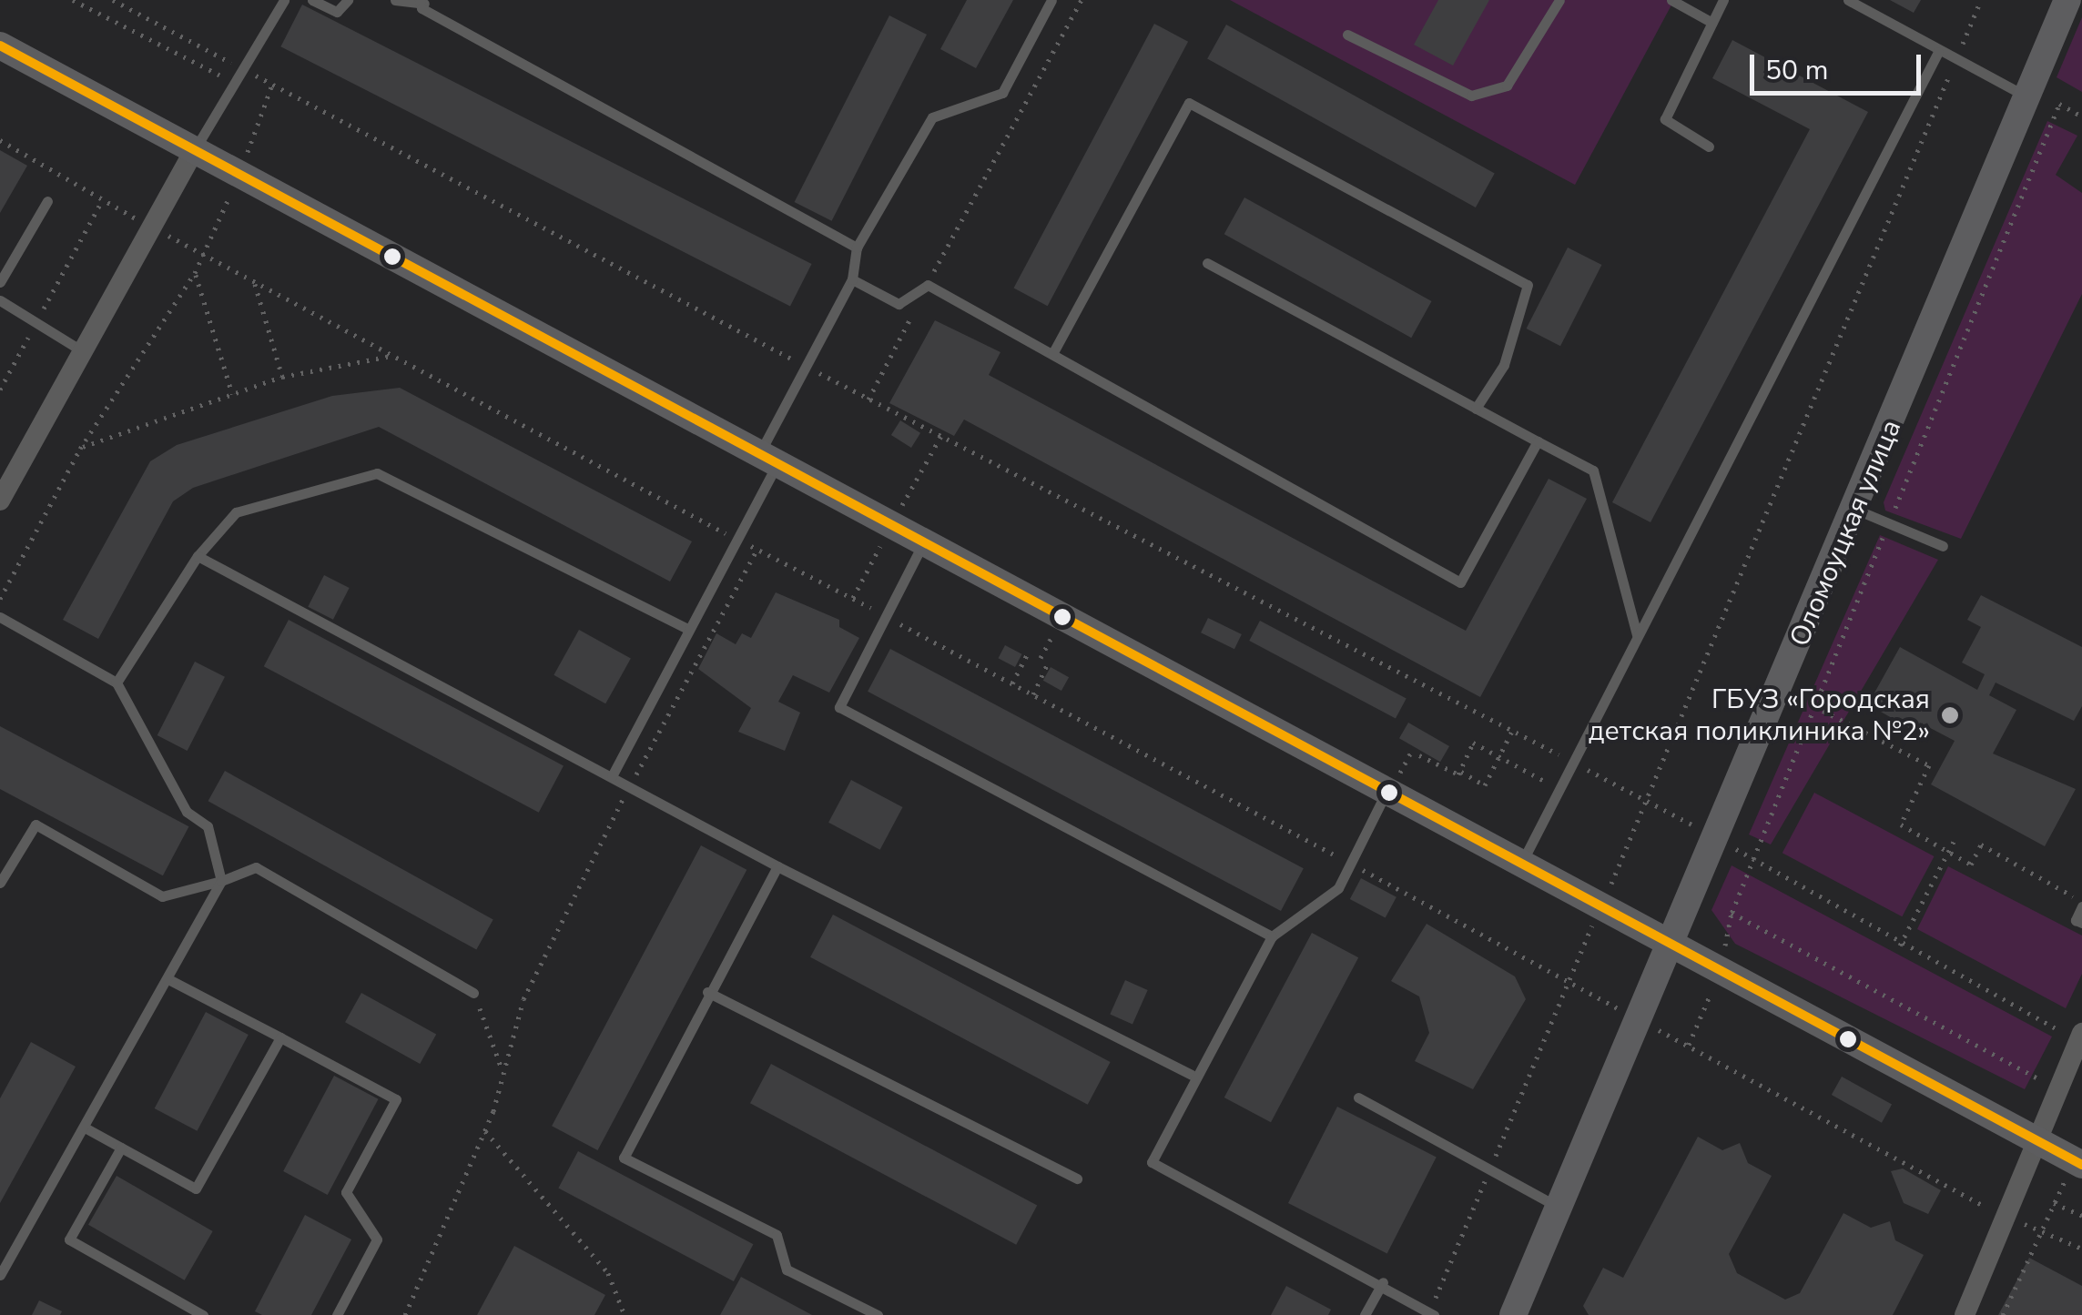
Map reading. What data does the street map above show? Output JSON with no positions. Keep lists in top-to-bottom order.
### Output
{
  "streets": {
    "street": ["Оломоуцкая улица"]
  },
  "places": ["ГБУЗ «Городская детская поликлиника №2»"],
  "scale_bar": "50 m"
}
